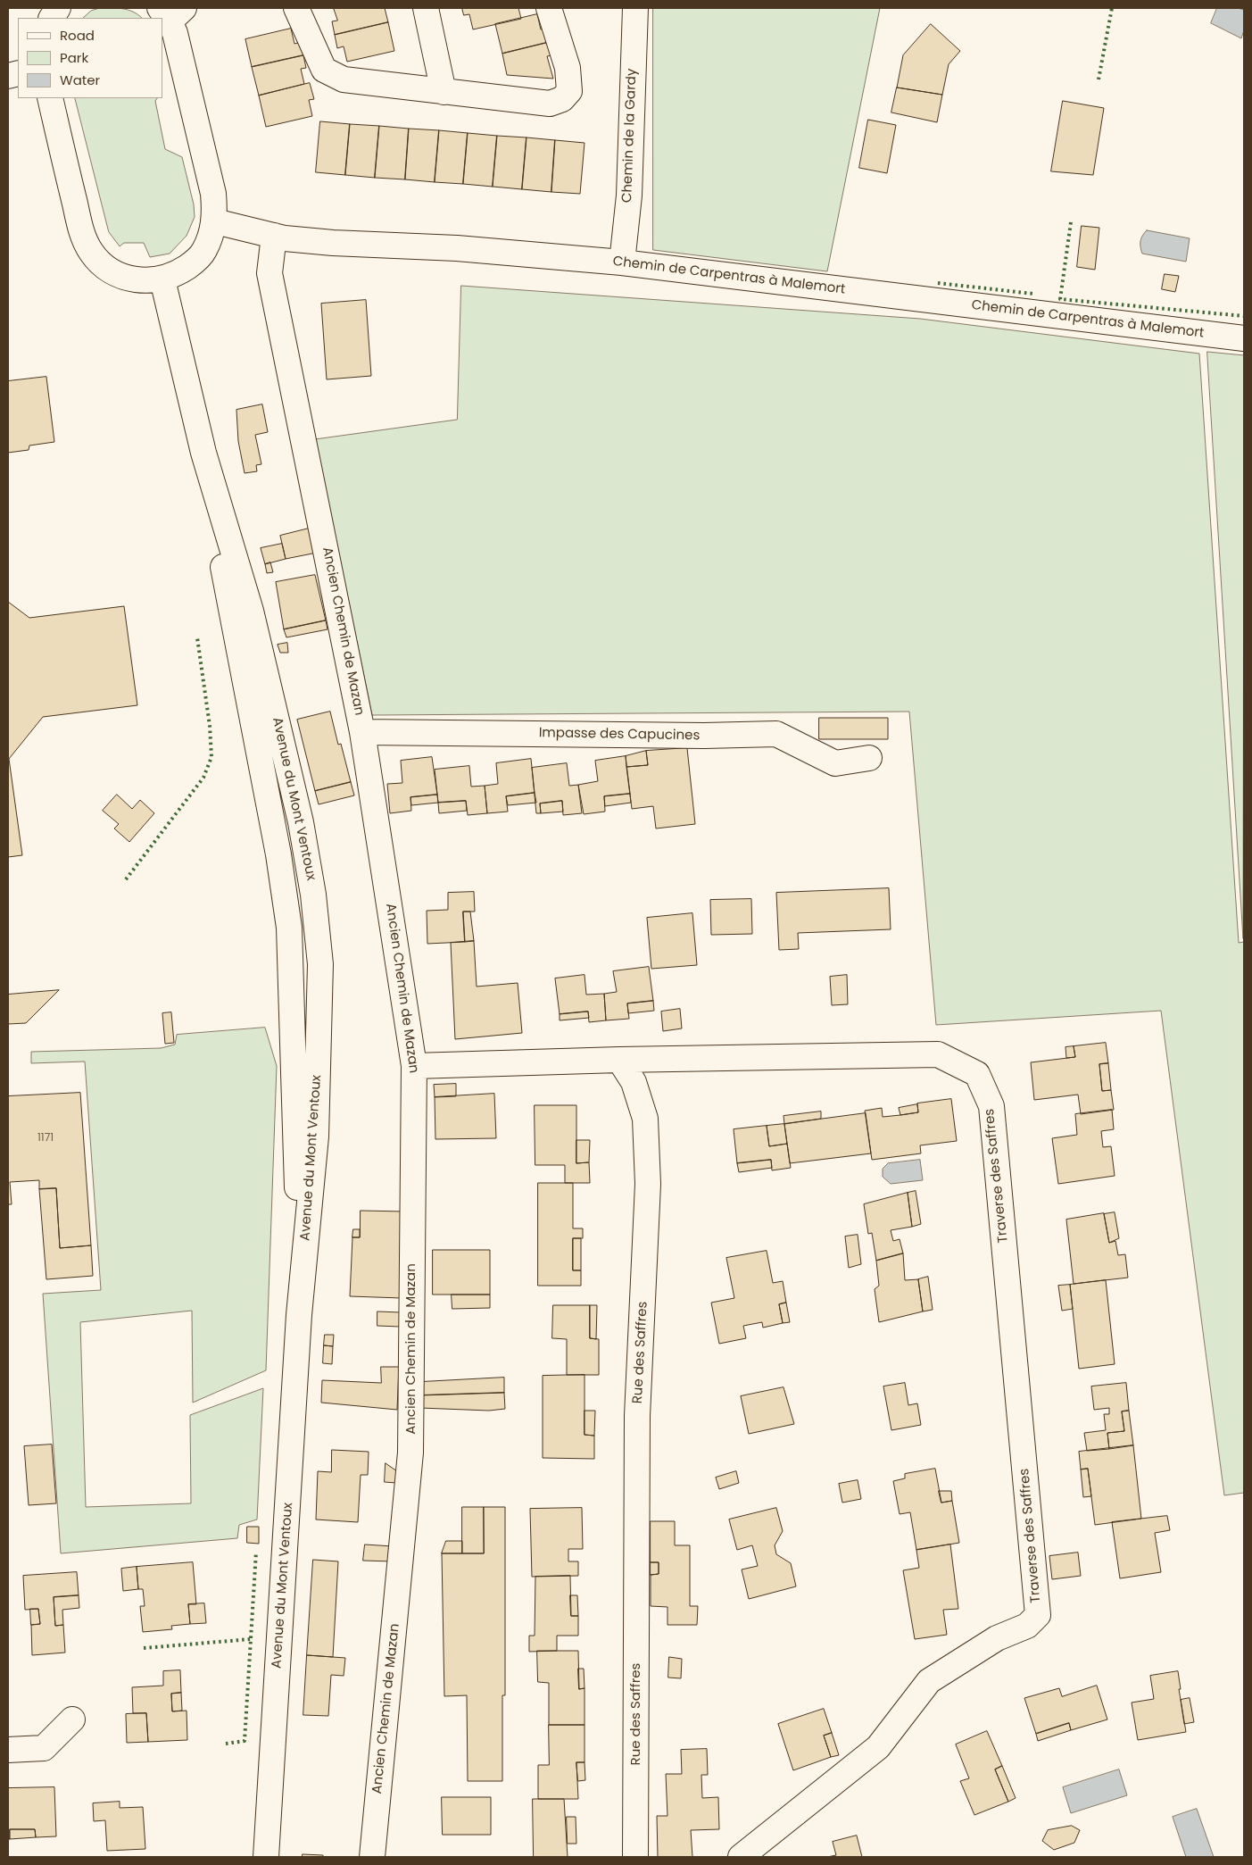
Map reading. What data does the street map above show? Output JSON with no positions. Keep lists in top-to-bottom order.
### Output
{
  "streets": {
    "street": [
      "Chemin de la Gardy",
      "Chemin de Carpentras à Malemort",
      "Ancien Chemin de Mazan",
      "Impasse des Capucines",
      "Avenue du Mont Ventoux",
      "Traverse des Saffres",
      "Rue des Saffres"
    ]
  },
  "crossings": [
    ["Chemin de la Gardy", "Chemin de Carpentras à Malemort"],
    ["Chemin de Carpentras à Malemort", "Ancien Chemin de Mazan"],
    ["Ancien Chemin de Mazan", "Impasse des Capucines"],
    ["Traverse des Saffres", "Rue des Saffres"]
  ],
  "house_numbers": ["1171"],
  "legend": ["Road", "Park", "Water"]
}
